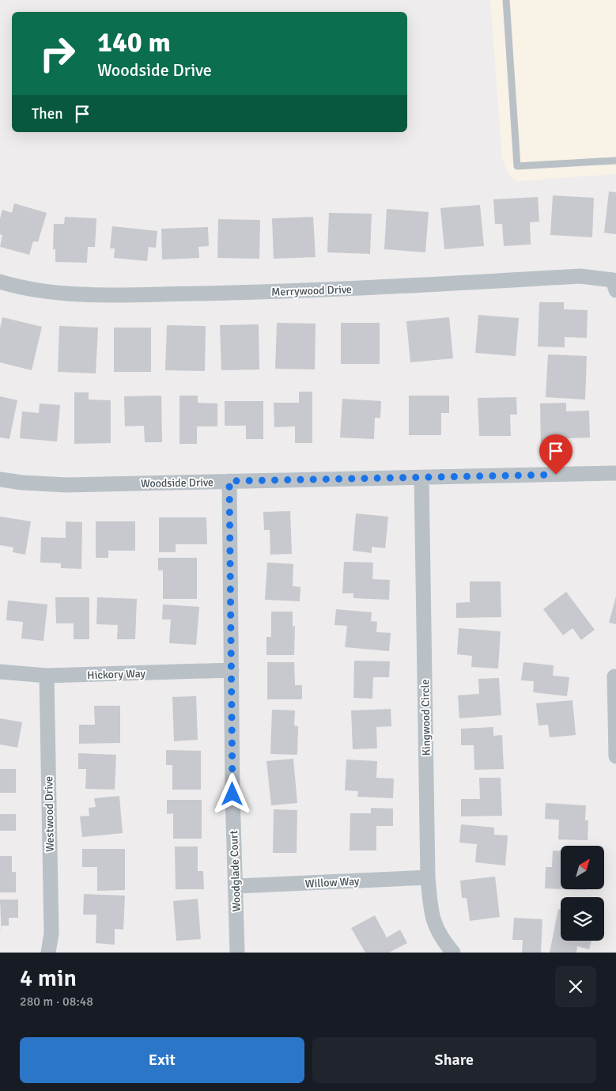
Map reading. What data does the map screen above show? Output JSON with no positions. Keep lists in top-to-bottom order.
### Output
{
  "streets": {
    "street": [
      "Merrywood Drive",
      "Woodside Drive",
      "Hickory Way",
      "Kingwood Circle",
      "Westwood Drive",
      "Woodglade Court",
      "Willow Way"
    ]
  },
  "crossings": [
    ["Woodside Drive", "Kingwood Circle"],
    ["Woodside Drive", "Woodglade Court"],
    ["Hickory Way", "Westwood Drive"],
    ["Hickory Way", "Woodglade Court"],
    ["Kingwood Circle", "Willow Way"],
    ["Woodglade Court", "Willow Way"]
  ],
  "north": "top right",
  "page": {
    "turn": ["140 m", "Woodside Drive"],
    "then": "Then",
    "heading": ["4 min", "280 m · 08:48"],
    "buttons": ["Exit", "Share"]
  }
}
